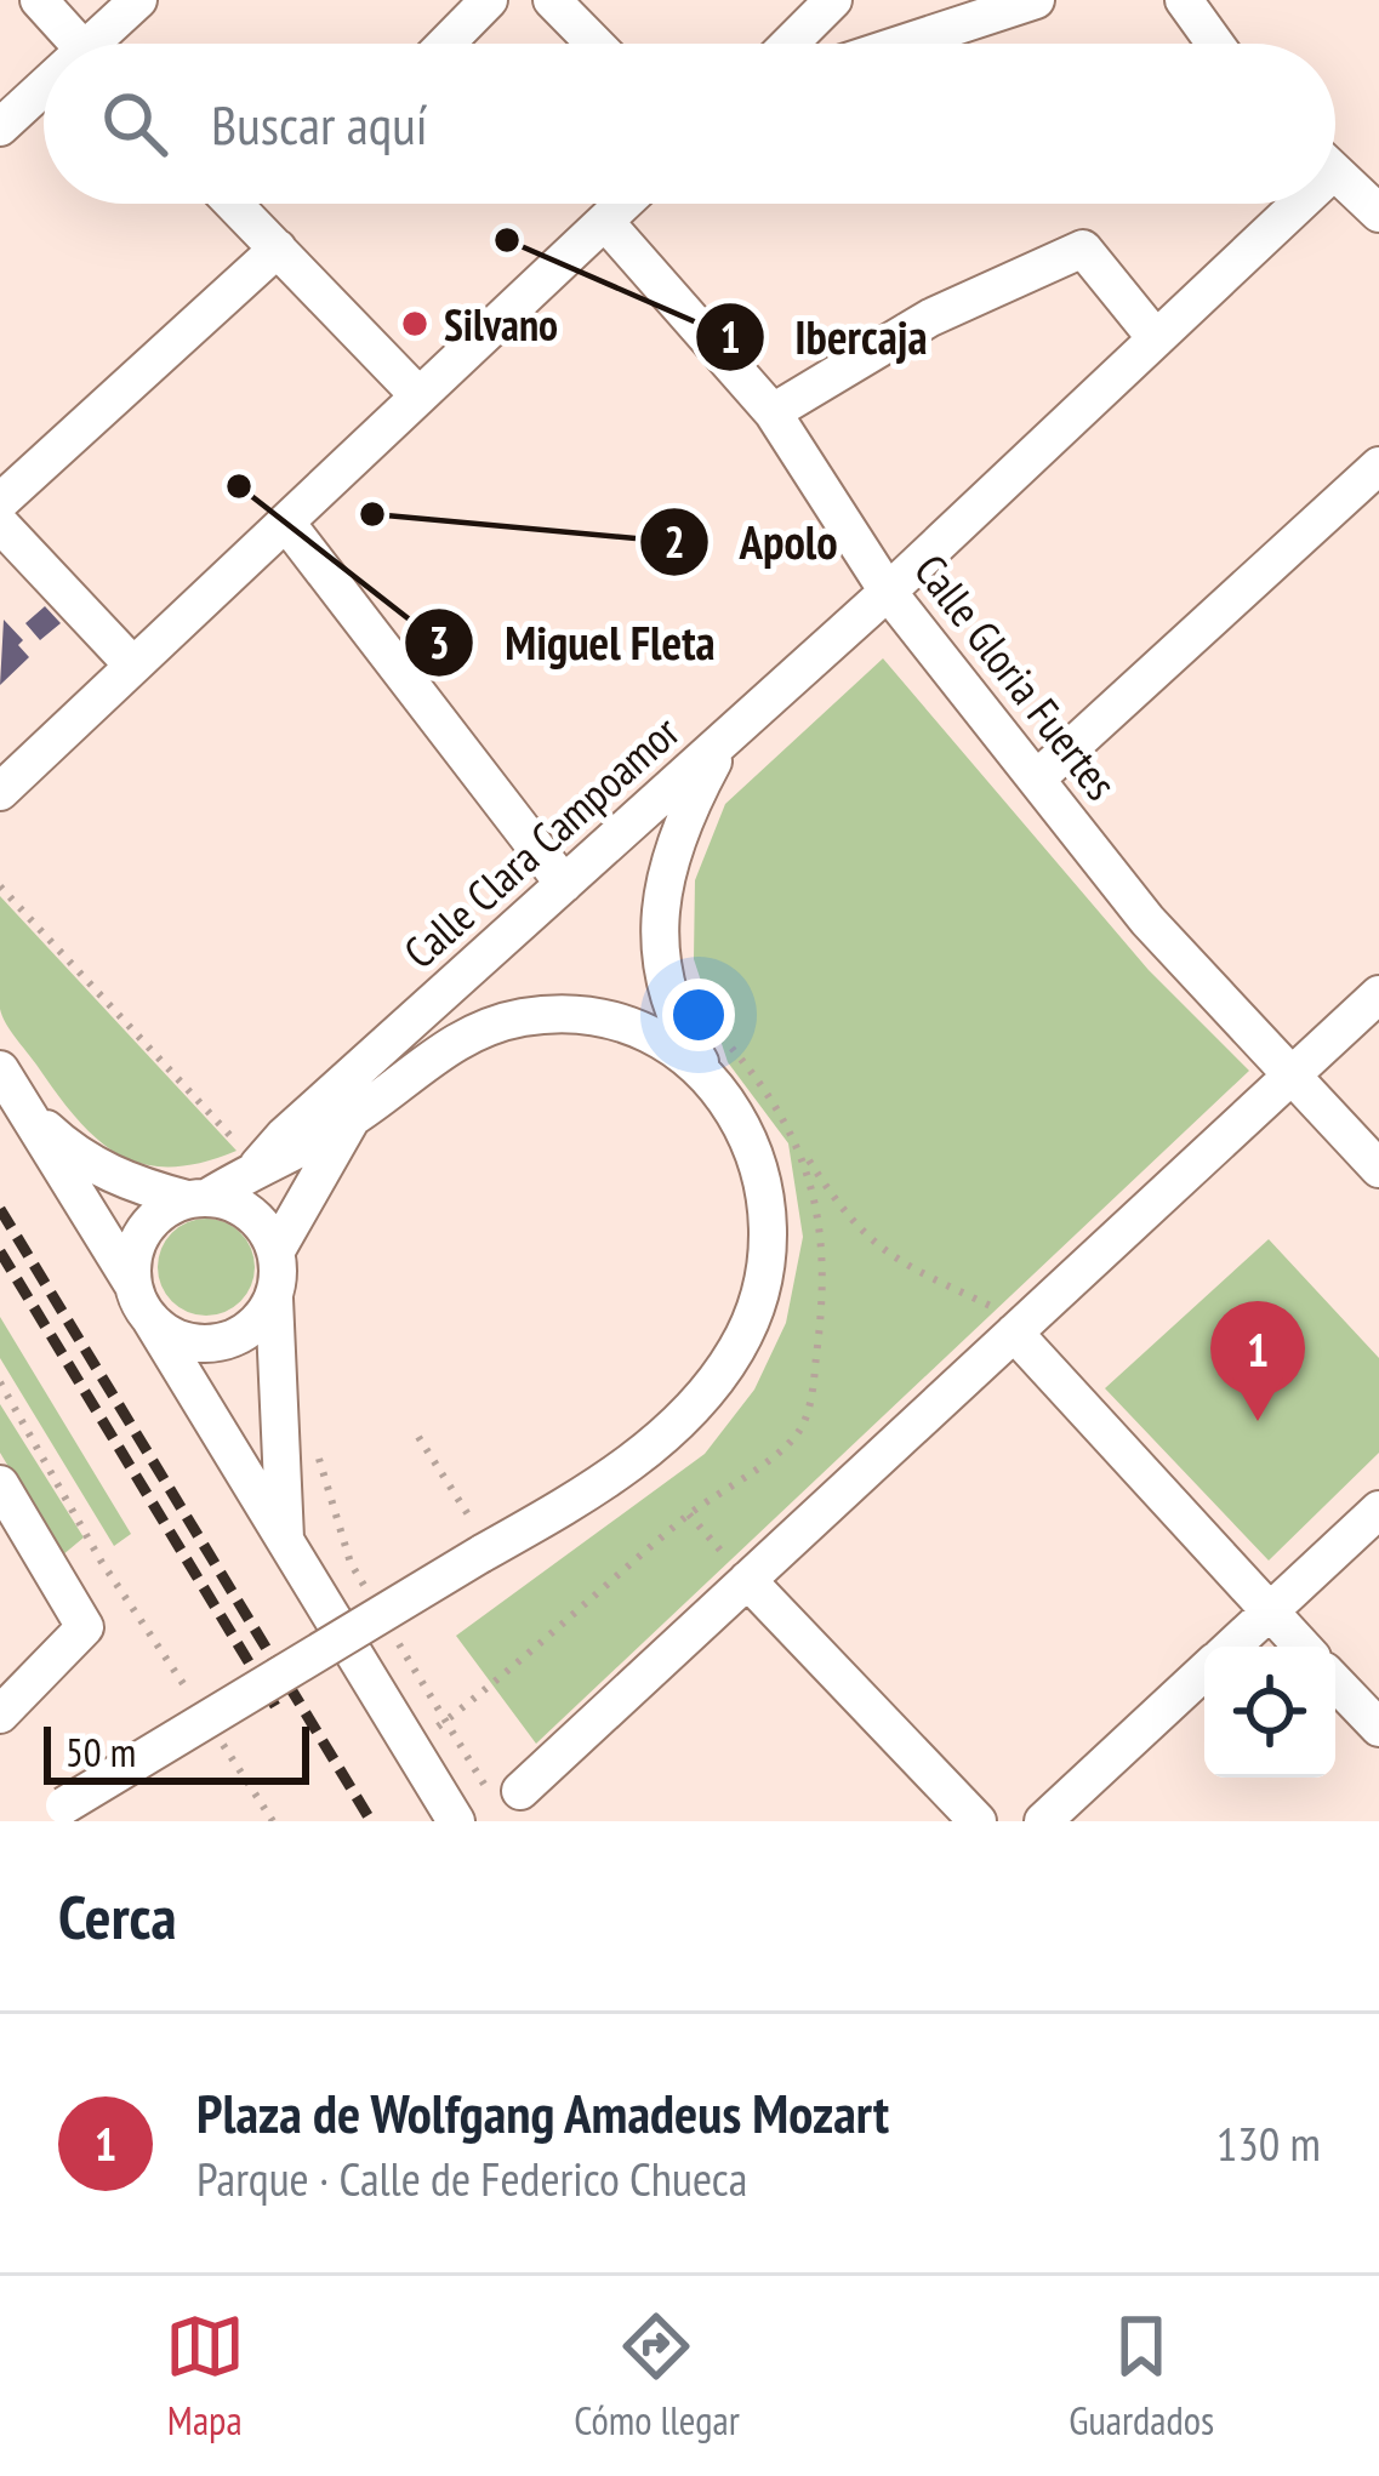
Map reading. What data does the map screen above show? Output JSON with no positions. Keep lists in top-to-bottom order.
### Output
{
  "streets": {
    "street": ["Calle Gloria Fuertes", "Calle Clara Campoamor"]
  },
  "crossings": [
    ["Calle Gloria Fuertes", "Calle Clara Campoamor"]
  ],
  "places": [
    "Ibercaja",
    "Silvano",
    "Miguel Fleta",
    "Apolo"
  ],
  "scale_bar": "50 m",
  "page": {
    "search": "Buscar aquí",
    "pins": "1",
    "scale": "50 m",
    "heading": "Cerca",
    "list": [
      {
        "mark": "1",
        "name": "Plaza de Wolfgang Amadeus Mozart",
        "note": "Parque · Calle de Federico Chueca",
        "value": "130 m"
      }
    ],
    "nav": ["Mapa", "Cómo llegar", "Guardados"]
  }
}
